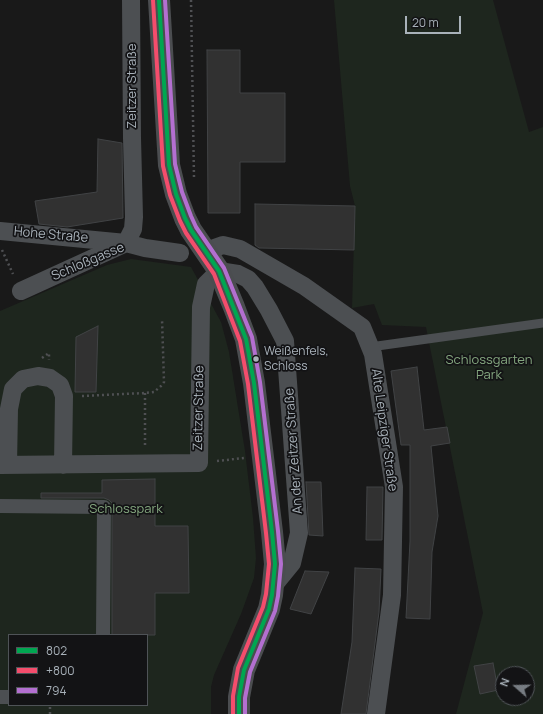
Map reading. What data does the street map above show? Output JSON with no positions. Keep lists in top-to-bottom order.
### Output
{
  "streets": {
    "street": [
      "Zeitzer Straße",
      "Hohe Straße",
      "Schloßgasse",
      "Alte Leipziger Straße",
      "An der Zeitzer Straße"
    ]
  },
  "crossings": [
    ["Zeitzer Straße", "Hohe Straße"],
    ["Zeitzer Straße", "Schloßgasse"],
    ["Zeitzer Straße", "An der Zeitzer Straße"],
    ["Hohe Straße", "Schloßgasse"]
  ],
  "parks": ["Schlossgarten Park", "Schlosspark"],
  "places": ["Weißenfels, Schloss"],
  "lines": ["transit line 802", "transit line +800", "transit line 794"],
  "legend": ["802", "+800", "794"],
  "scale_bar": "20 m",
  "north": "left"
}
